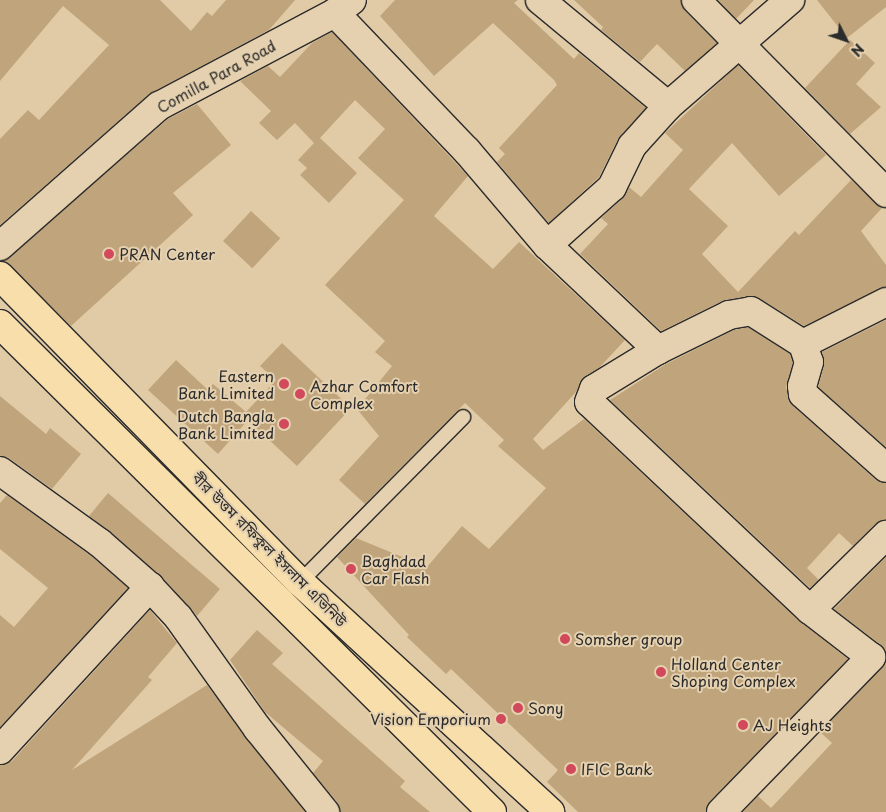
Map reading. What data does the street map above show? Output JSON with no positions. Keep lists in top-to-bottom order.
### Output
{
  "streets": {
    "main road": ["বীর উত্তম রফিকুল ইসলাম এভিনিউ"],
    "street": ["Comilla Para Road"]
  },
  "places": [
    "PRAN Center",
    "Eastern Bank Limited",
    "Azhar Comfort Complex",
    "Dutch Bangla Bank Limited",
    "Baghdad Car Flash",
    "Somsher group",
    "Holland Center Shoping Complex",
    "Sony",
    "Vision Emporium",
    "AJ Heights",
    "IFIC Bank"
  ],
  "north": "bottom right"
}
